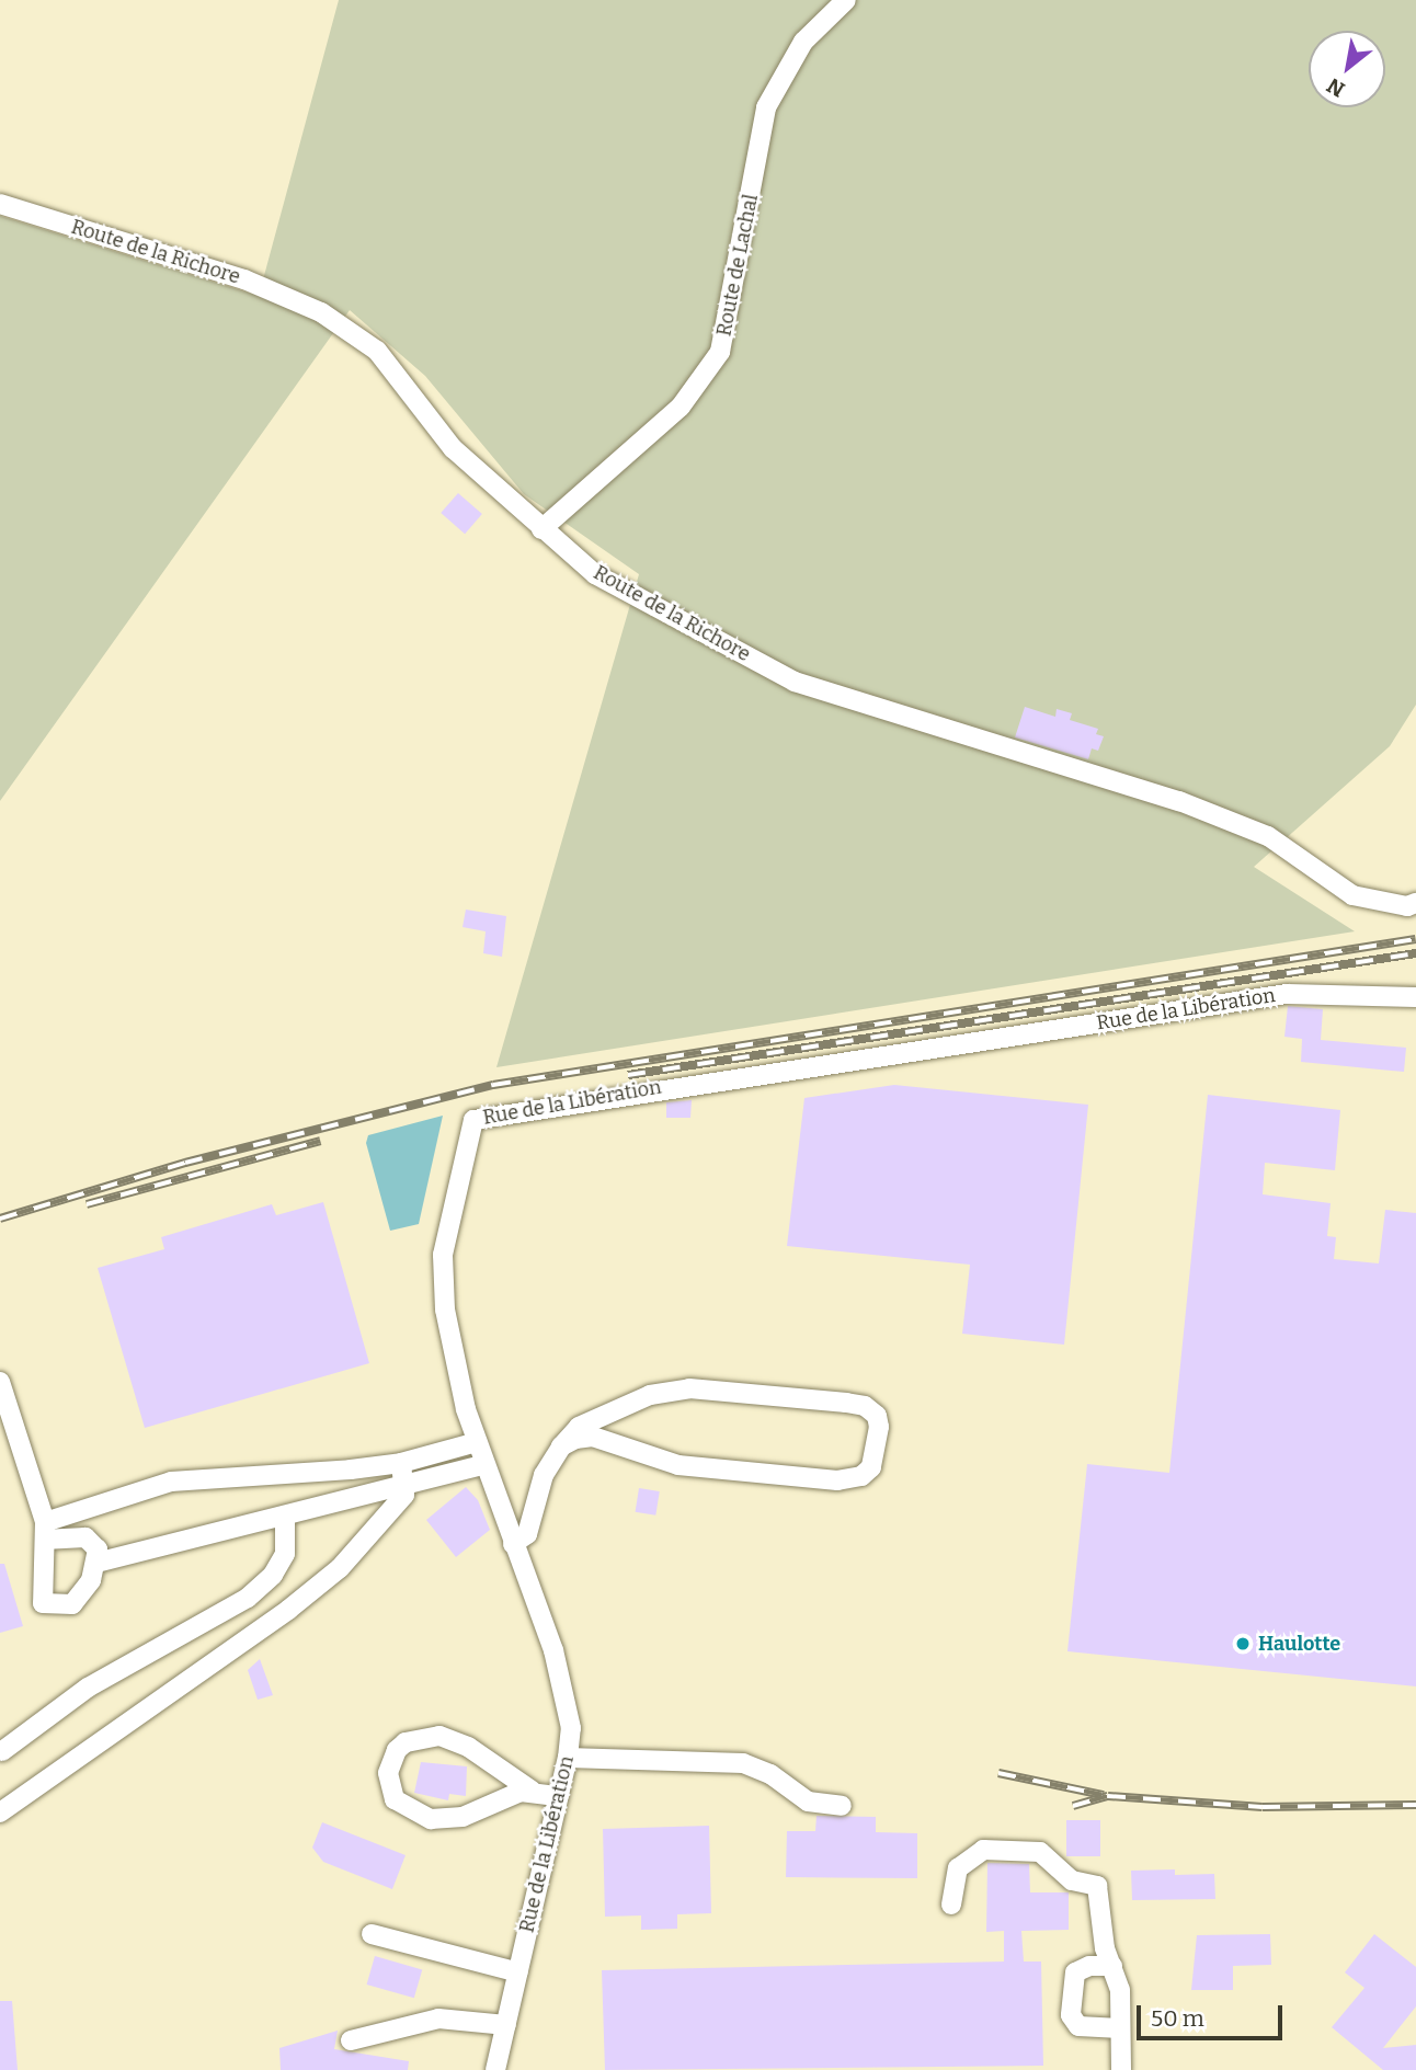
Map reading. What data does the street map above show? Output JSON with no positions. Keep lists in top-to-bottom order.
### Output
{
  "streets": {
    "street": ["Route de la Richore", "Route de Lachal", "Rue de la Libération"]
  },
  "crossings": [
    ["Route de la Richore", "Route de Lachal"]
  ],
  "places": ["Haulotte"],
  "scale_bar": "50 m",
  "north": "bottom left"
}
